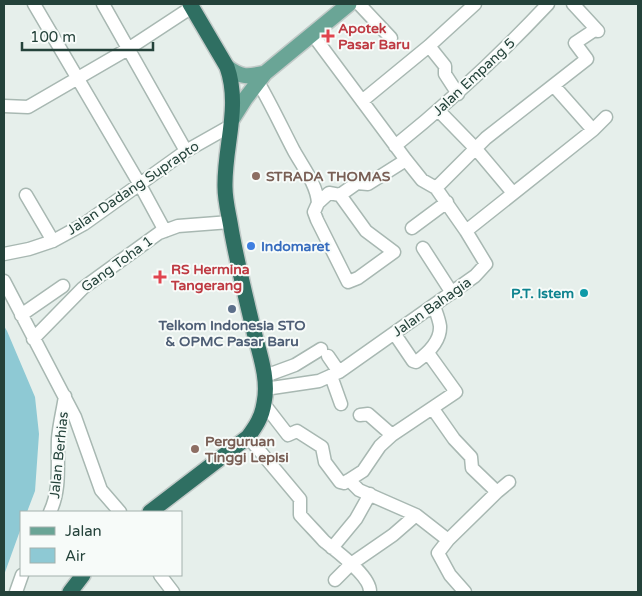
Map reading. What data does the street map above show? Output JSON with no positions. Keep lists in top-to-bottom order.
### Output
{
  "streets": {
    "street": [
      "Jalan Empang 5",
      "Jalan Dadang Suprapto",
      "Gang Toha 1",
      "Jalan Bahagia",
      "Jalan Berhias"
    ]
  },
  "crossings": [
    ["Jalan Empang 5", "Jalan Bahagia"],
    ["Jalan Dadang Suprapto", "Gang Toha 1"]
  ],
  "places": {
    "health": ["Apotek Pasar Baru", "RS Hermina Tangerang"],
    "other": [
      "STRADA THOMAS",
      "Indomaret",
      "P.T. Istem",
      "Telkom Indonesia STO & OPMC Pasar Baru",
      "Perguruan Tinggi Lepisi"
    ]
  },
  "legend": ["Jalan", "Air"],
  "scale_bar": "100 m"
}
